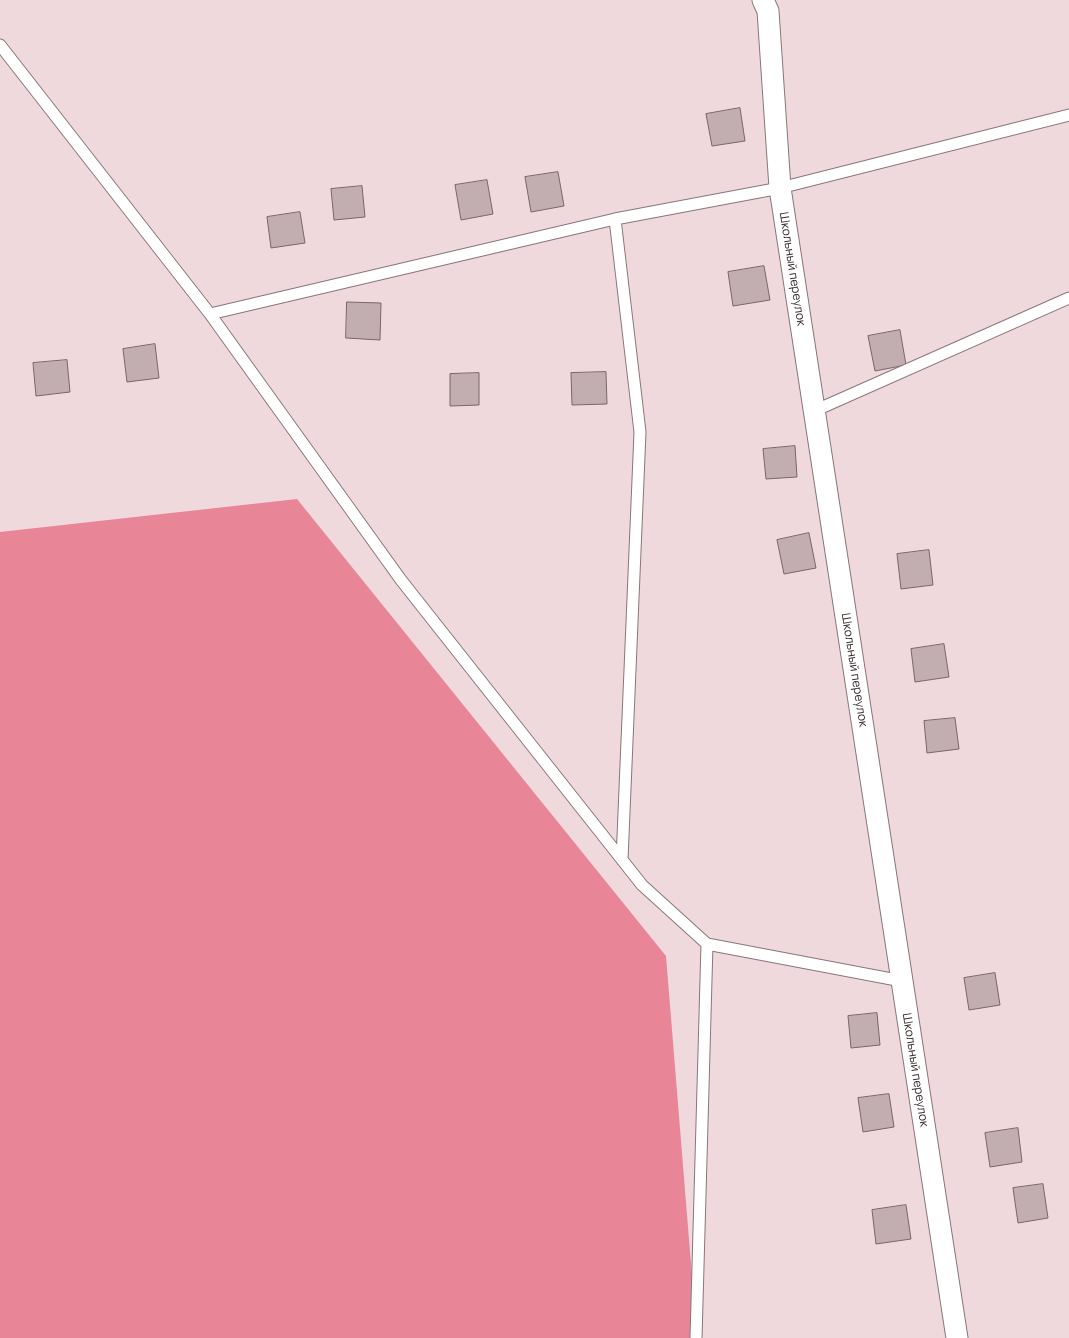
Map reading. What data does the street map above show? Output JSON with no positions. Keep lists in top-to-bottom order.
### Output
{
  "streets": {
    "street": ["Школьный переулок"]
  }
}
